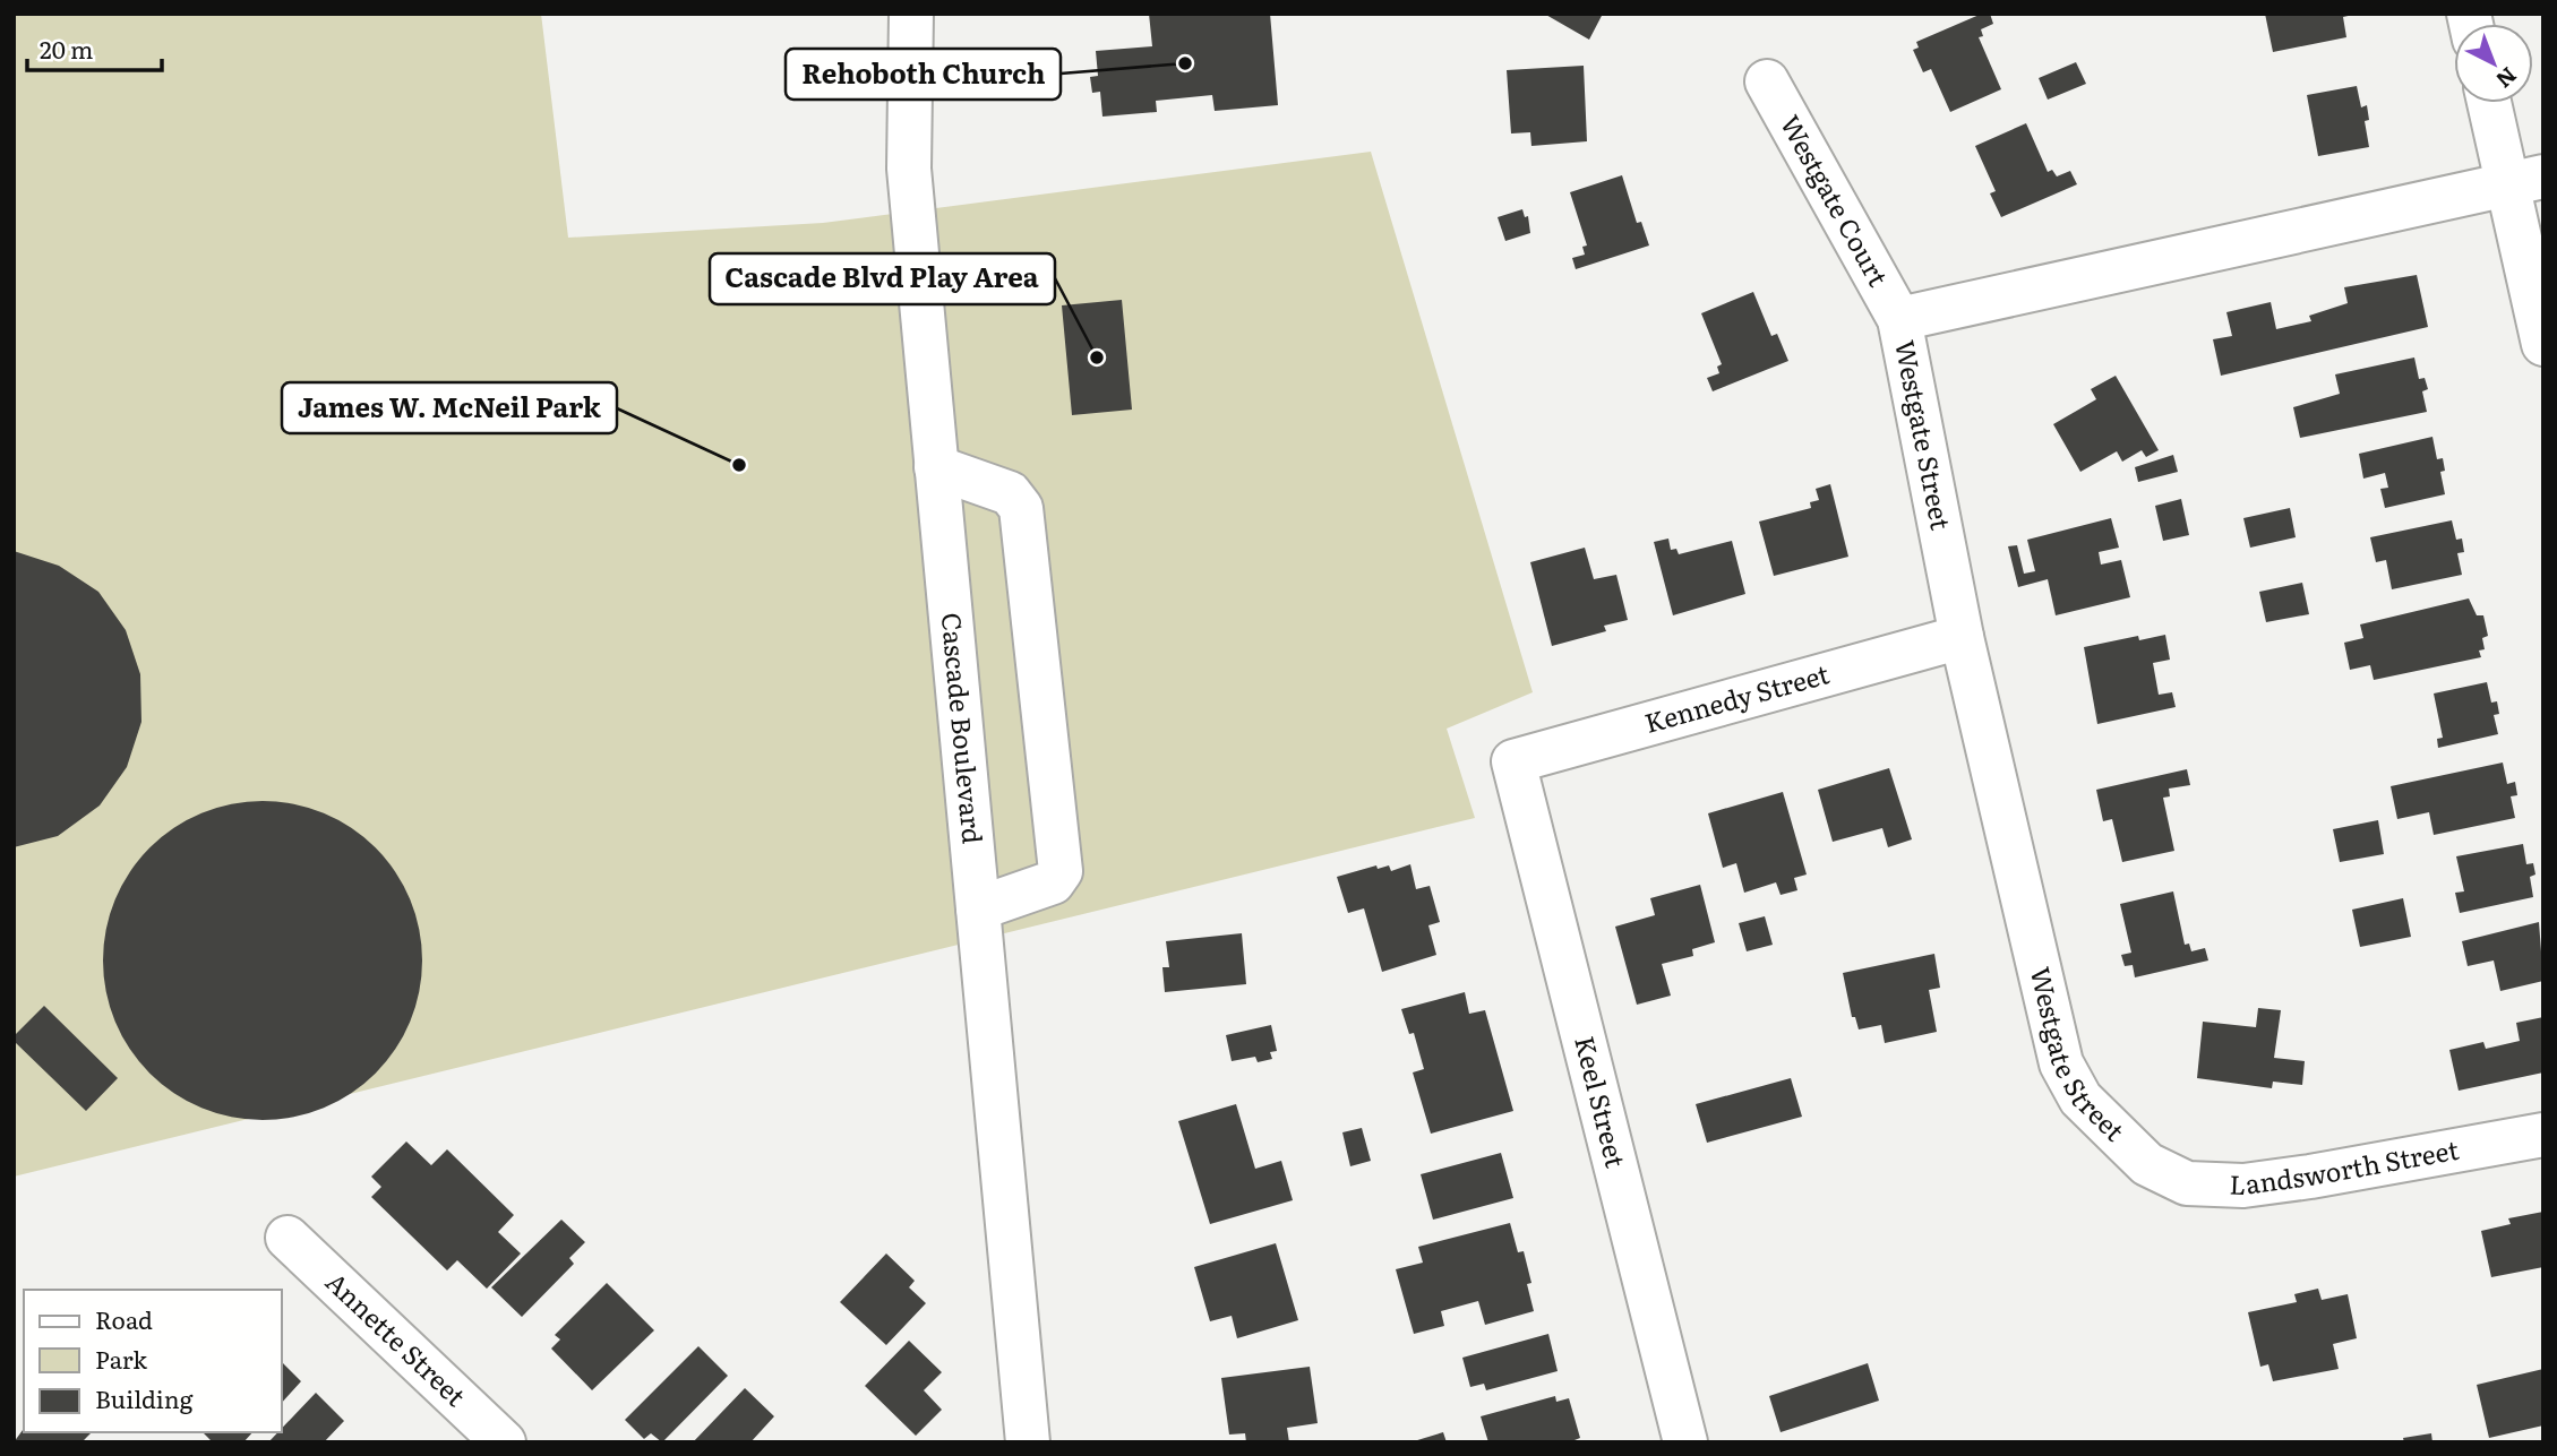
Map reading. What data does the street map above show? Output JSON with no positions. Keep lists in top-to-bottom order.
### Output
{
  "streets": {
    "street": [
      "Westgate Court",
      "Westgate Street",
      "Kennedy Street",
      "Cascade Boulevard",
      "Keel Street",
      "Landsworth Street",
      "Annette Street"
    ]
  },
  "crossings": [
    ["Westgate Court", "Westgate Street"],
    ["Westgate Street", "Kennedy Street"],
    ["Westgate Street", "Landsworth Street"],
    ["Kennedy Street", "Keel Street"]
  ],
  "places": ["Rehoboth Church", "Cascade Blvd Play Area", "James W. McNeil Park"],
  "legend": ["Road", "Park", "Building"],
  "scale_bar": "20 m",
  "north": "bottom right"
}
